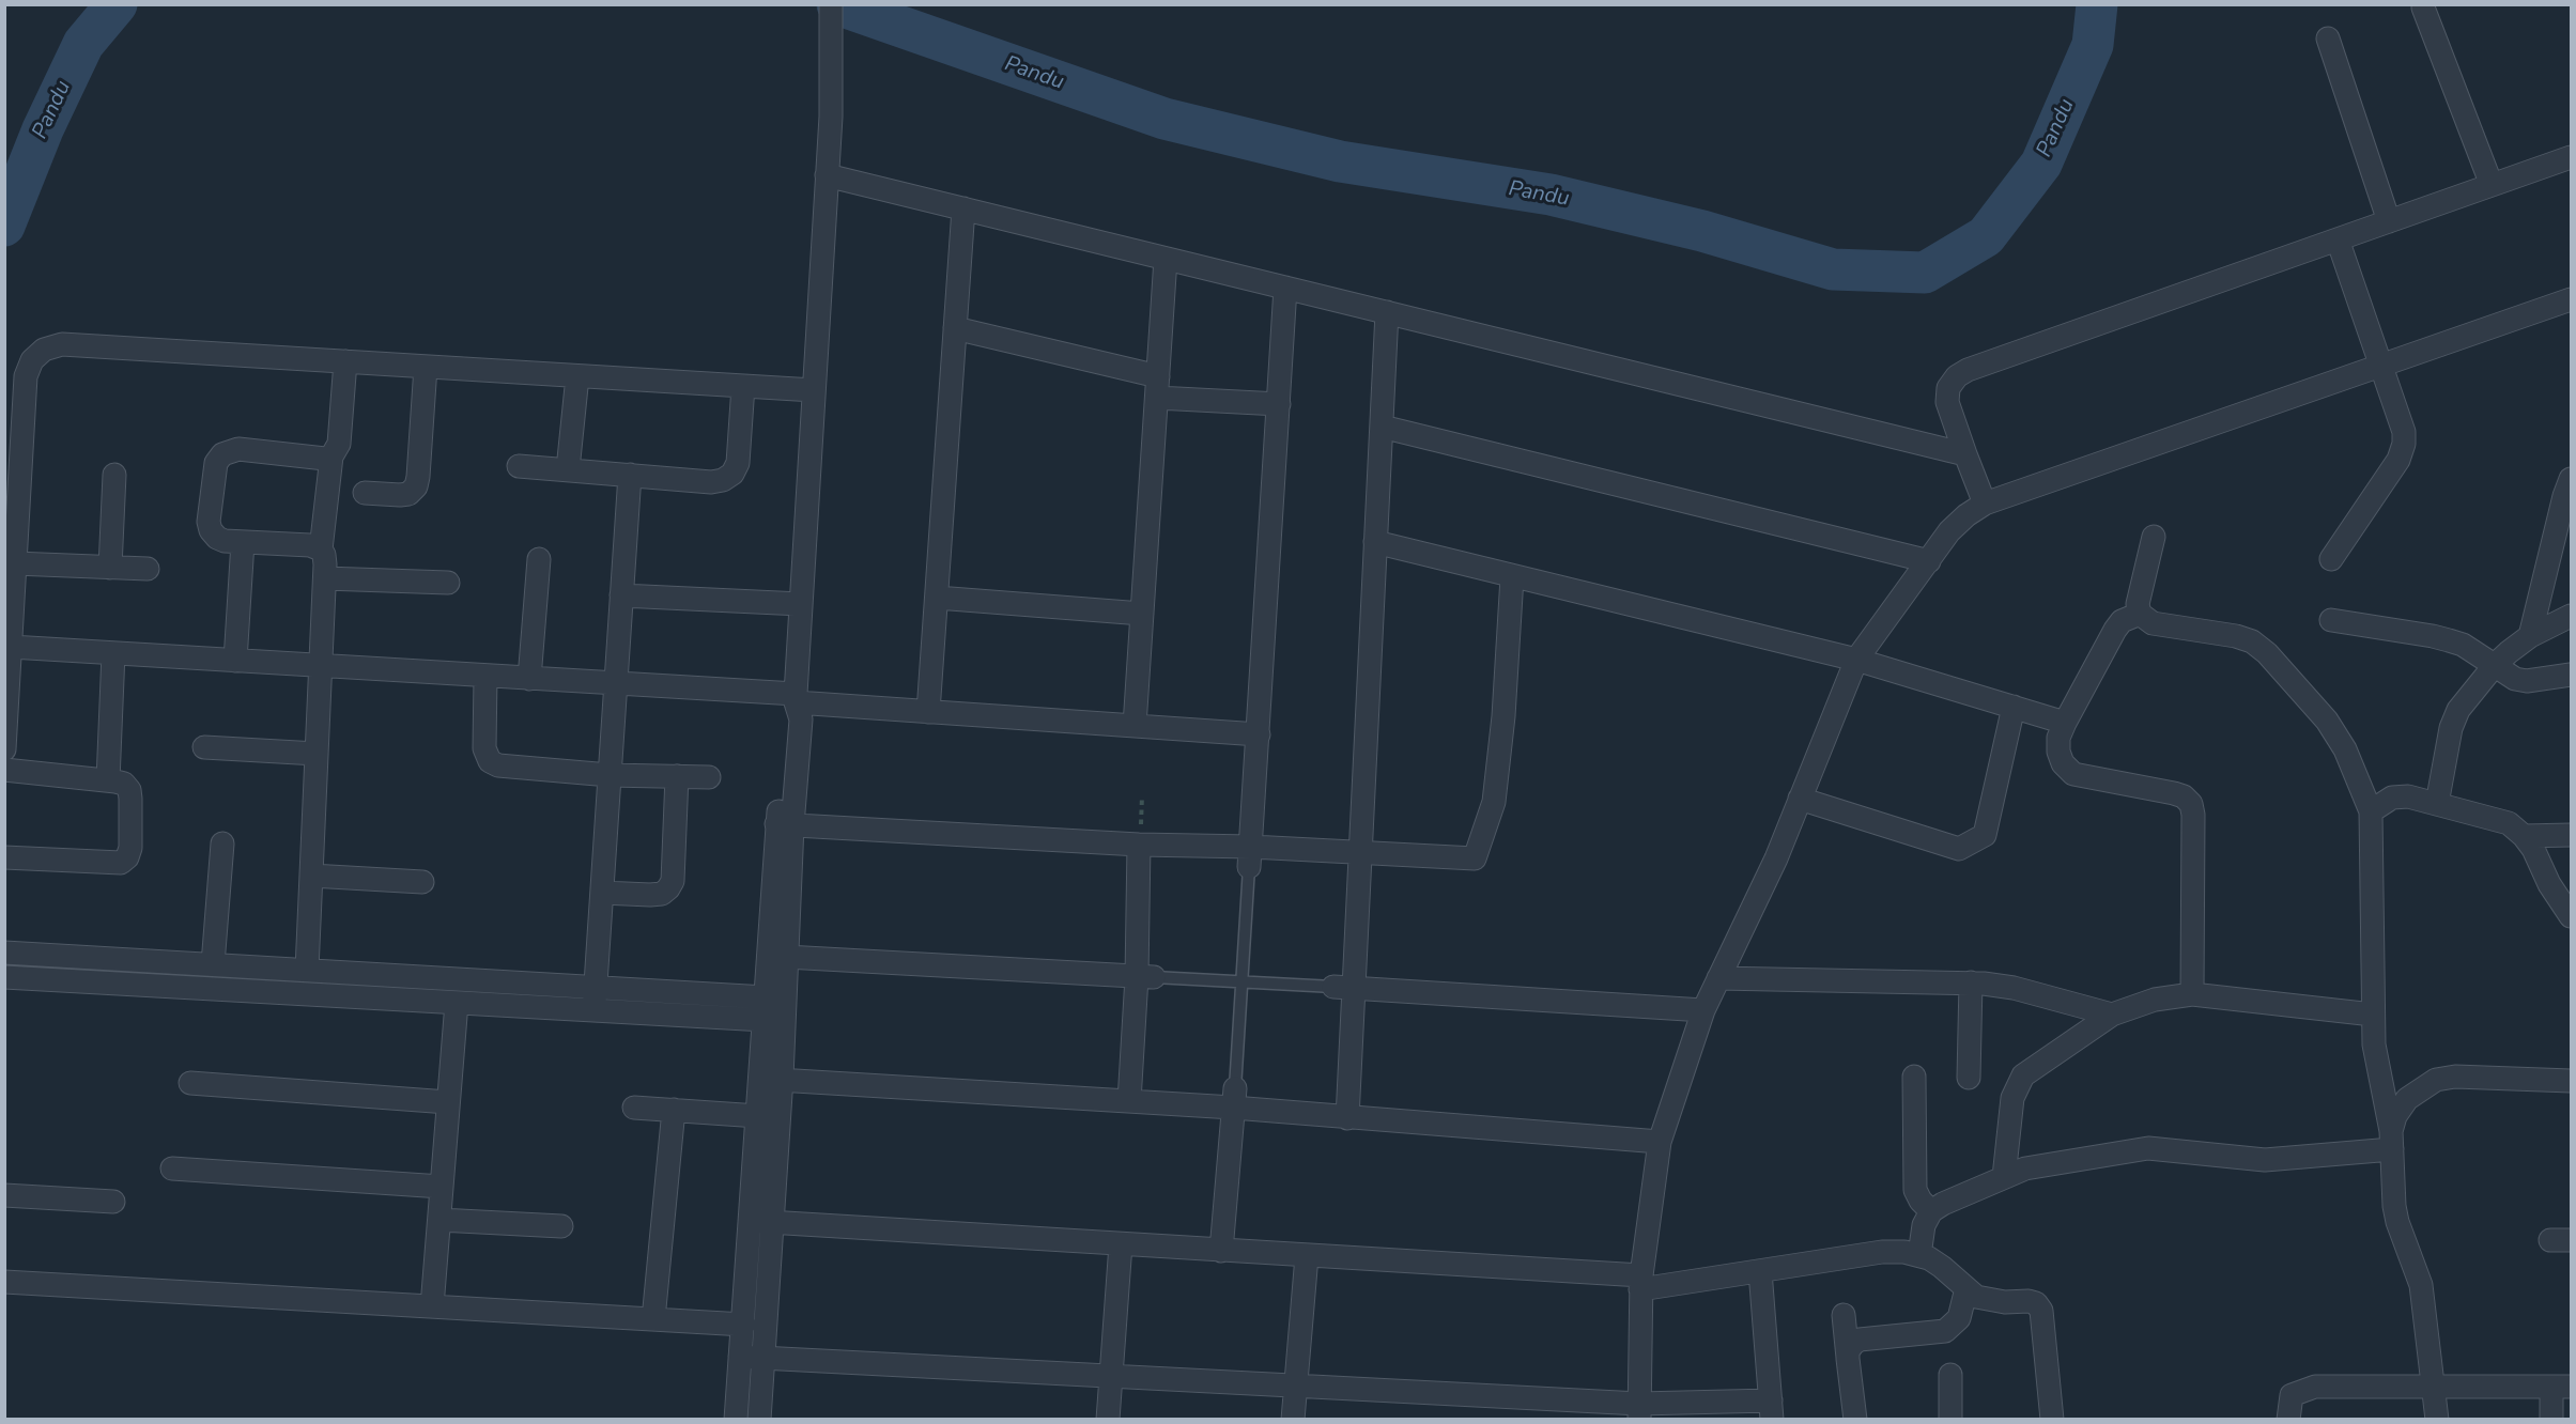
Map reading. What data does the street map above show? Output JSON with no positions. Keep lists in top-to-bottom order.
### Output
{
  "water": ["Pandu"]
}
